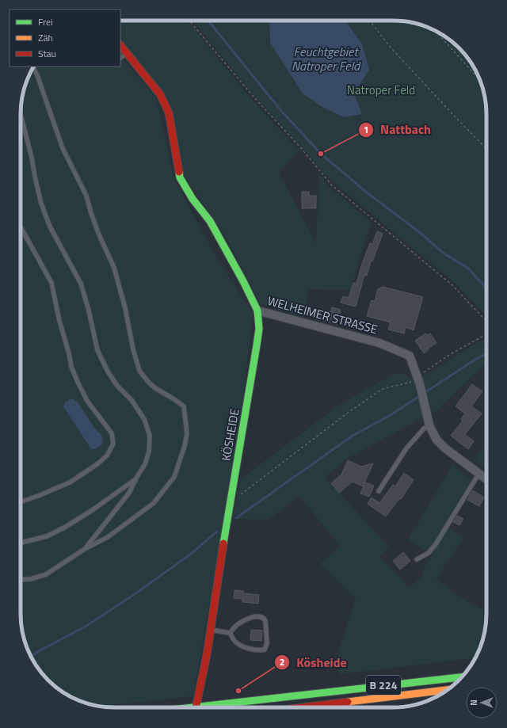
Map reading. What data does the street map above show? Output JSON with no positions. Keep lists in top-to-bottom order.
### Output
{
  "streets": {
    "street": ["WELHEIMER STRASSE", "KÖSHEIDE", "B 224"]
  },
  "crossings": [
    ["WELHEIMER STRASSE", "KÖSHEIDE"]
  ],
  "water": ["Feuchtgebiet Natroper Feld"],
  "parks": ["Natroper Feld"],
  "places": ["Nattbach", "Kösheide"],
  "legend": ["Frei", "Zäh", "Stau"],
  "north": "left"
}
